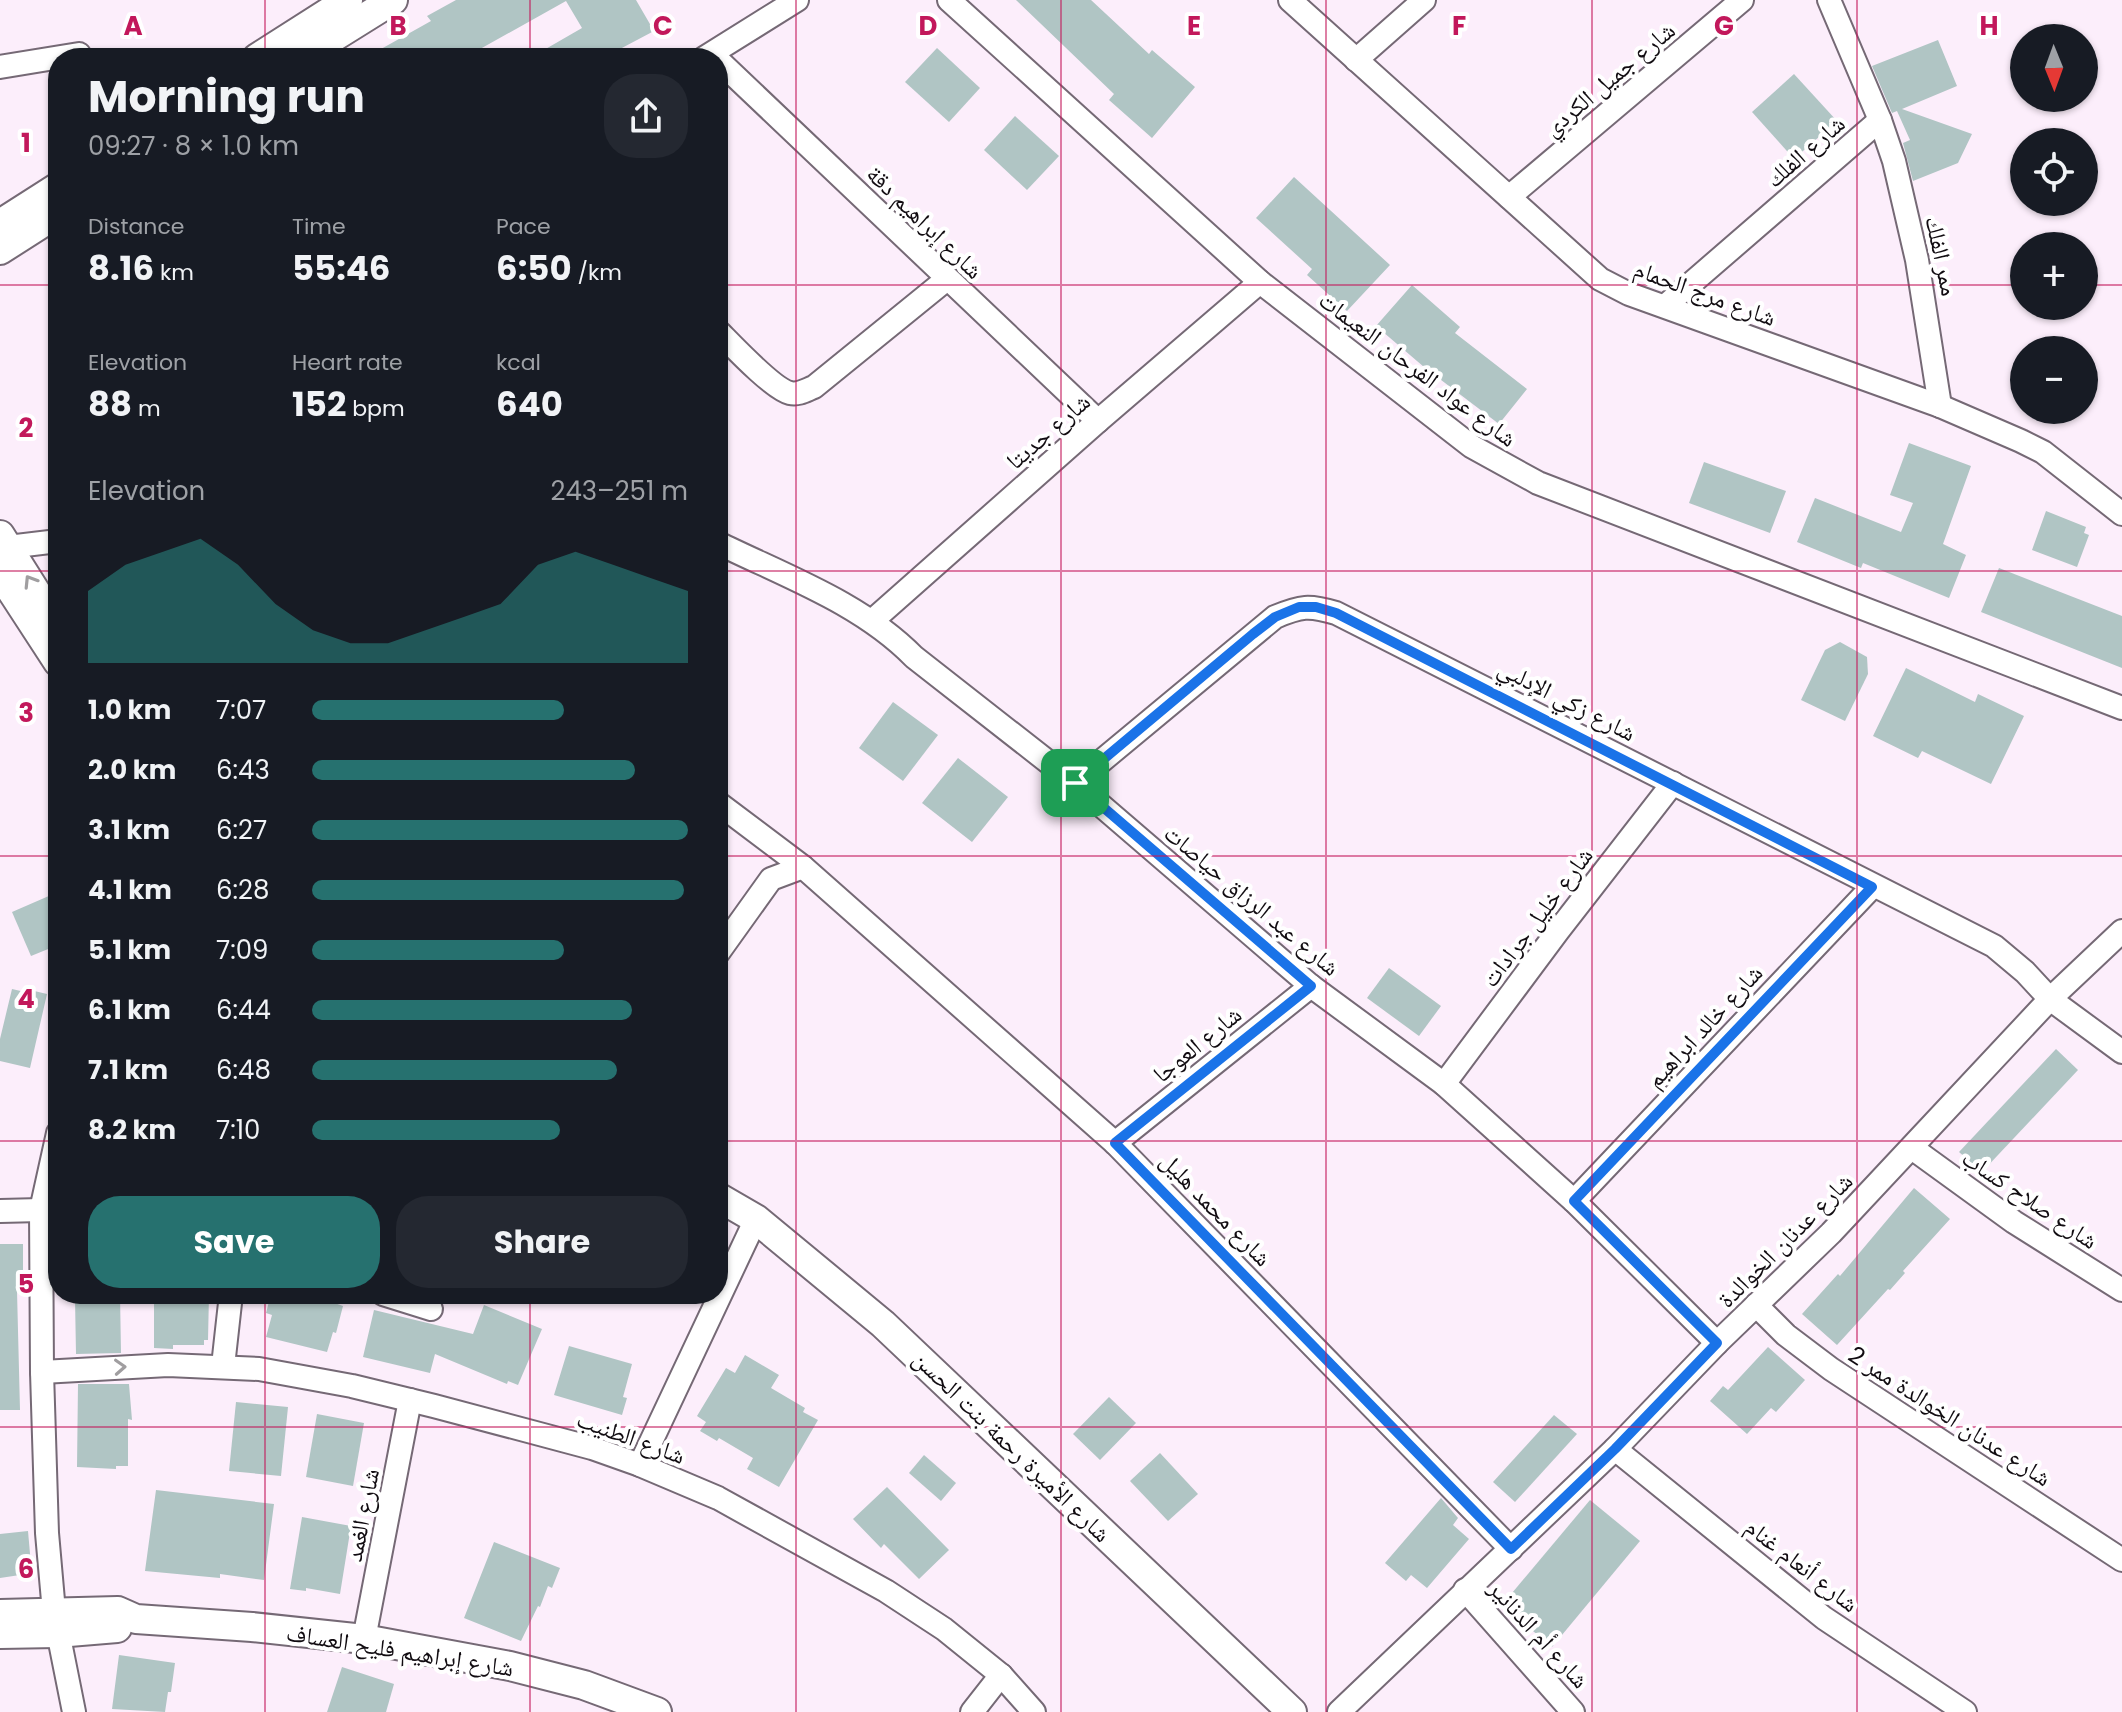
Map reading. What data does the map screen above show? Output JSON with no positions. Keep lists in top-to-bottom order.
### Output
{
  "streets": {
    "street": [
      "شارع جميل الكردي",
      "شارع الفلك",
      "شارع إبراهيم دقة",
      "ممر الفلك",
      "شارع مرج الحمام",
      "شارع عواد الفرحان النعيمات",
      "شارع جديتا",
      "شارع زكي الإدلبي",
      "شارع عبد الرزاق حياصات",
      "شارع خليل جرادات",
      "شارع خالد ابراهيم",
      "شارع العوجا",
      "شارع صلاح كساب",
      "شارع محمد هليل",
      "شارع عدنان الخوالدة",
      "شارع عدنان الخوالدة ممر 2",
      "شارع الطنيب",
      "شارع الأميرة رحمة بنت الحسن",
      "شارع الغمد",
      "شارع أنعام غنام",
      "شارع أم الدنانير",
      "شارع إبراهيم فليح العساف"
    ]
  },
  "crossings": [
    ["شارع جميل الكردي", "شارع مرج الحمام"],
    ["شارع الفلك", "ممر الفلك"],
    ["شارع الفلك", "شارع مرج الحمام"],
    ["شارع إبراهيم دقة", "شارع جديتا"],
    ["ممر الفلك", "شارع مرج الحمام"],
    ["شارع عواد الفرحان النعيمات", "شارع جديتا"],
    ["شارع جديتا", "شارع عبد الرزاق حياصات"],
    ["شارع زكي الإدلبي", "شارع عبد الرزاق حياصات"],
    ["شارع زكي الإدلبي", "شارع خليل جرادات"],
    ["شارع زكي الإدلبي", "شارع خالد ابراهيم"],
    ["شارع زكي الإدلبي", "شارع عدنان الخوالدة"],
    ["شارع عبد الرزاق حياصات", "شارع خليل جرادات"],
    ["شارع عبد الرزاق حياصات", "شارع خالد ابراهيم"],
    ["شارع عبد الرزاق حياصات", "شارع العوجا"],
    ["شارع عبد الرزاق حياصات", "شارع عدنان الخوالدة"],
    ["شارع العوجا", "شارع محمد هليل"],
    ["شارع صلاح كساب", "شارع عدنان الخوالدة"],
    ["شارع محمد هليل", "شارع عدنان الخوالدة"],
    ["شارع عدنان الخوالدة", "شارع عدنان الخوالدة ممر 2"],
    ["شارع عدنان الخوالدة", "شارع أنعام غنام"],
    ["شارع عدنان الخوالدة", "شارع أم الدنانير"],
    ["شارع الطنيب", "شارع الغمد"],
    ["شارع الغمد", "شارع إبراهيم فليح العساف"]
  ],
  "north": "bottom",
  "page": {
    "map_buttons": ["+", "−"],
    "heading": ["Morning run", "09:27 · 8 × 1.0 km"],
    "stats": [
      ["Distance", "8.16 km"],
      ["Time", "55:46"],
      ["Pace", "6:50 /km"],
      ["Elevation", "88 m"],
      ["Heart rate", "152 bpm"],
      ["kcal", "640"]
    ],
    "chart": ["Elevation", "243–251 m"],
    "list": [
      {
        "name": "1.0 km",
        "note": "7:07"
      },
      {
        "name": "2.0 km",
        "note": "6:43"
      },
      {
        "name": "3.1 km",
        "note": "6:27"
      },
      {
        "name": "4.1 km",
        "note": "6:28"
      },
      {
        "name": "5.1 km",
        "note": "7:09"
      },
      {
        "name": "6.1 km",
        "note": "6:44"
      },
      {
        "name": "7.1 km",
        "note": "6:48"
      },
      {
        "name": "8.2 km",
        "note": "7:10"
      }
    ],
    "buttons": ["Save", "Share"]
  },
  "grid": {
    "columns": [
      "A",
      "B",
      "C",
      "D",
      "E",
      "F",
      "G",
      "H"
    ],
    "rows": [
      "1",
      "2",
      "3",
      "4",
      "5",
      "6"
    ]
  }
}
